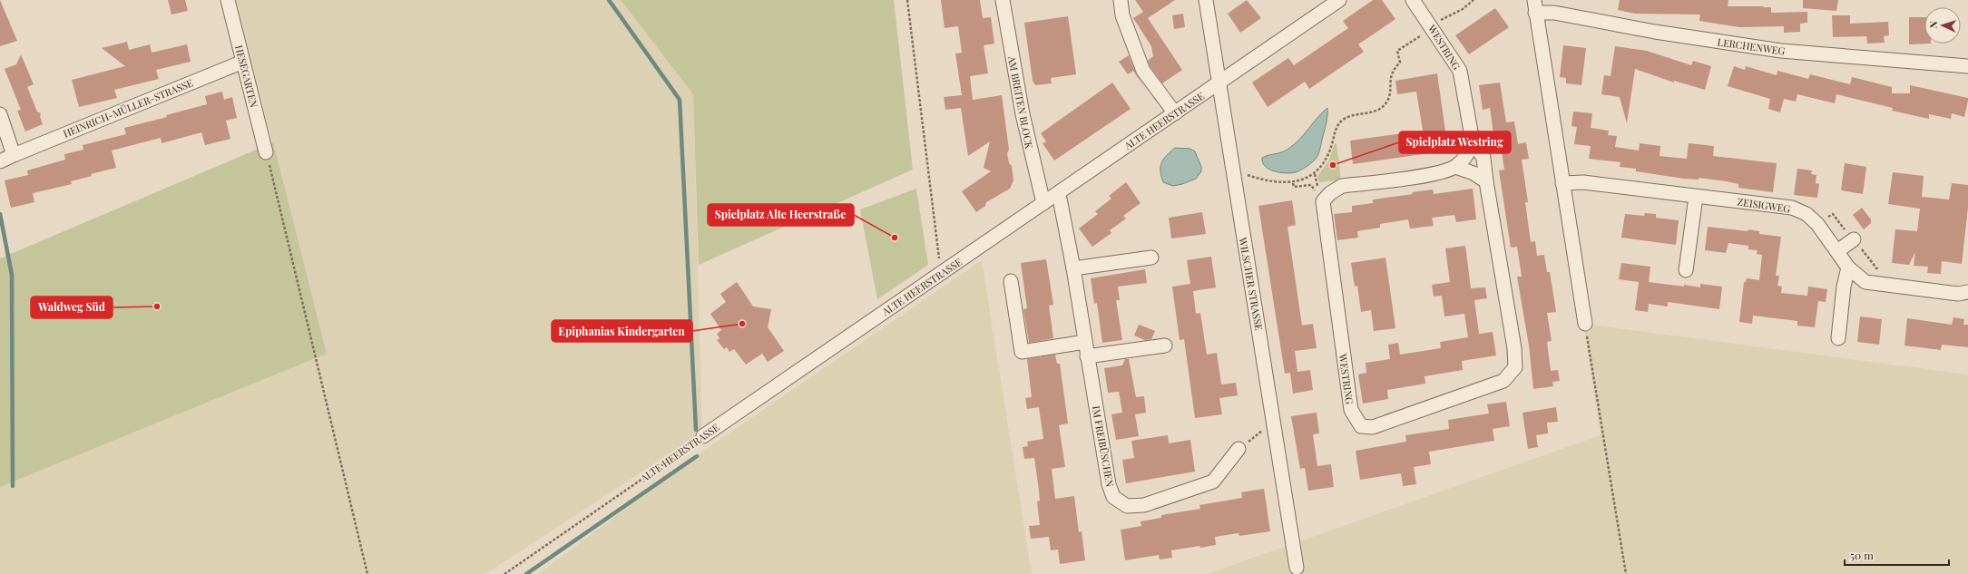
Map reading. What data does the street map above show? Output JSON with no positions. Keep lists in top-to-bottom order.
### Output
{
  "streets": {
    "street": [
      "LERCHENWEG",
      "WESTRING",
      "HESEGARTEN",
      "AM BREITEN BLOCK",
      "HEINRICH-MÜLLER-STRASSE",
      "ALTE HEERSTRASSE",
      "ZEISIGWEG",
      "WILSCHER STRASSE",
      "IM FREIBÜSCHEN"
    ]
  },
  "crossings": [
    ["LERCHENWEG", "ZEISIGWEG"],
    ["HESEGARTEN", "HEINRICH-MÜLLER-STRASSE"],
    ["AM BREITEN BLOCK", "ALTE HEERSTRASSE"],
    ["ALTE HEERSTRASSE", "WILSCHER STRASSE"],
    ["ALTE HEERSTRASSE", "IM FREIBÜSCHEN"]
  ],
  "places": [
    "Spielplatz Westring",
    "Spielplatz Alte Heerstraße",
    "Waldweg Süd",
    "Epiphanias Kindergarten"
  ],
  "scale_bar": "50 m",
  "north": "left"
}
